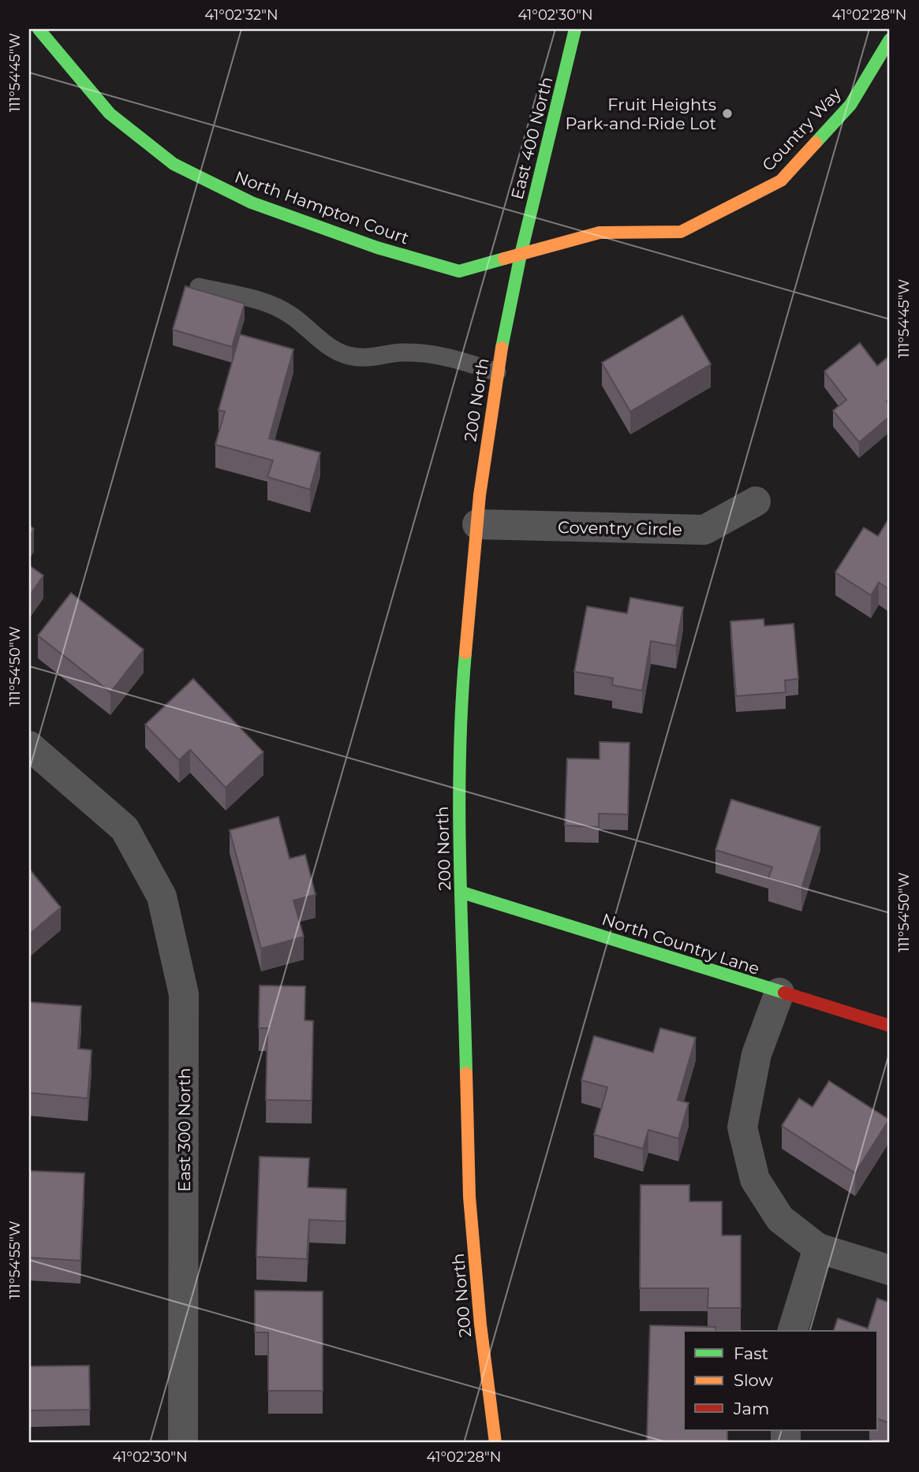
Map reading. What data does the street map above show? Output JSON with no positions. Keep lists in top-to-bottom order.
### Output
{
  "streets": {
    "street": [
      "Country Way",
      "East 400 North",
      "North Hampton Court",
      "200 North",
      "Coventry Circle",
      "North Country Lane",
      "East 300 North"
    ]
  },
  "crossings": [
    ["Country Way", "East 400 North"],
    ["Country Way", "North Hampton Court"],
    ["Country Way", "200 North"],
    ["East 400 North", "North Hampton Court"],
    ["East 400 North", "200 North"],
    ["North Hampton Court", "200 North"],
    ["200 North", "Coventry Circle"],
    ["200 North", "North Country Lane"]
  ],
  "places": ["Fruit Heights Park-and-Ride Lot"],
  "legend": ["Fast", "Slow", "Jam"],
  "coordinates": [
    "41°02'32\"N",
    "41°02'30\"N",
    "41°02'28\"N",
    "111°54'45\"W",
    "111°54'50\"W",
    "111°54'55\"W"
  ]
}
